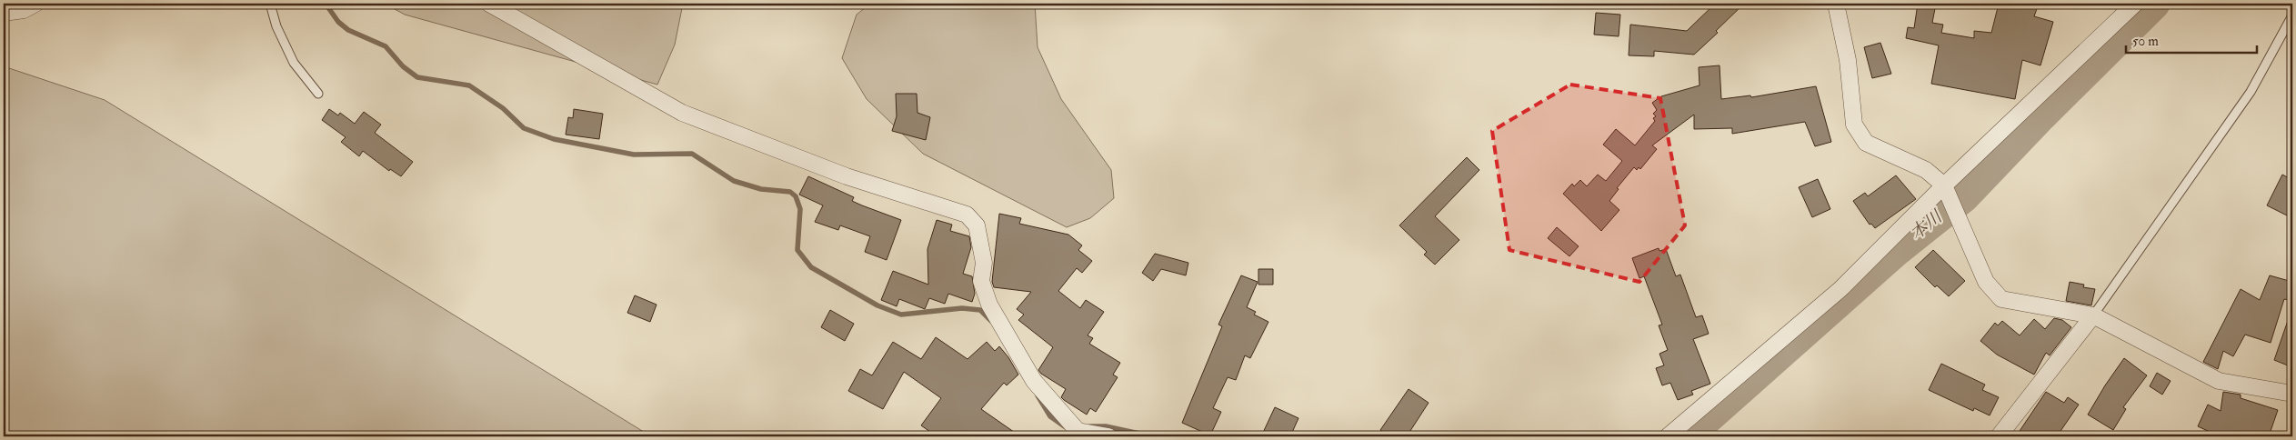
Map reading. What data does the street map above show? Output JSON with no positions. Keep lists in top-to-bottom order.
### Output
{
  "water": ["本川"],
  "scale_bar": "50 m"
}
